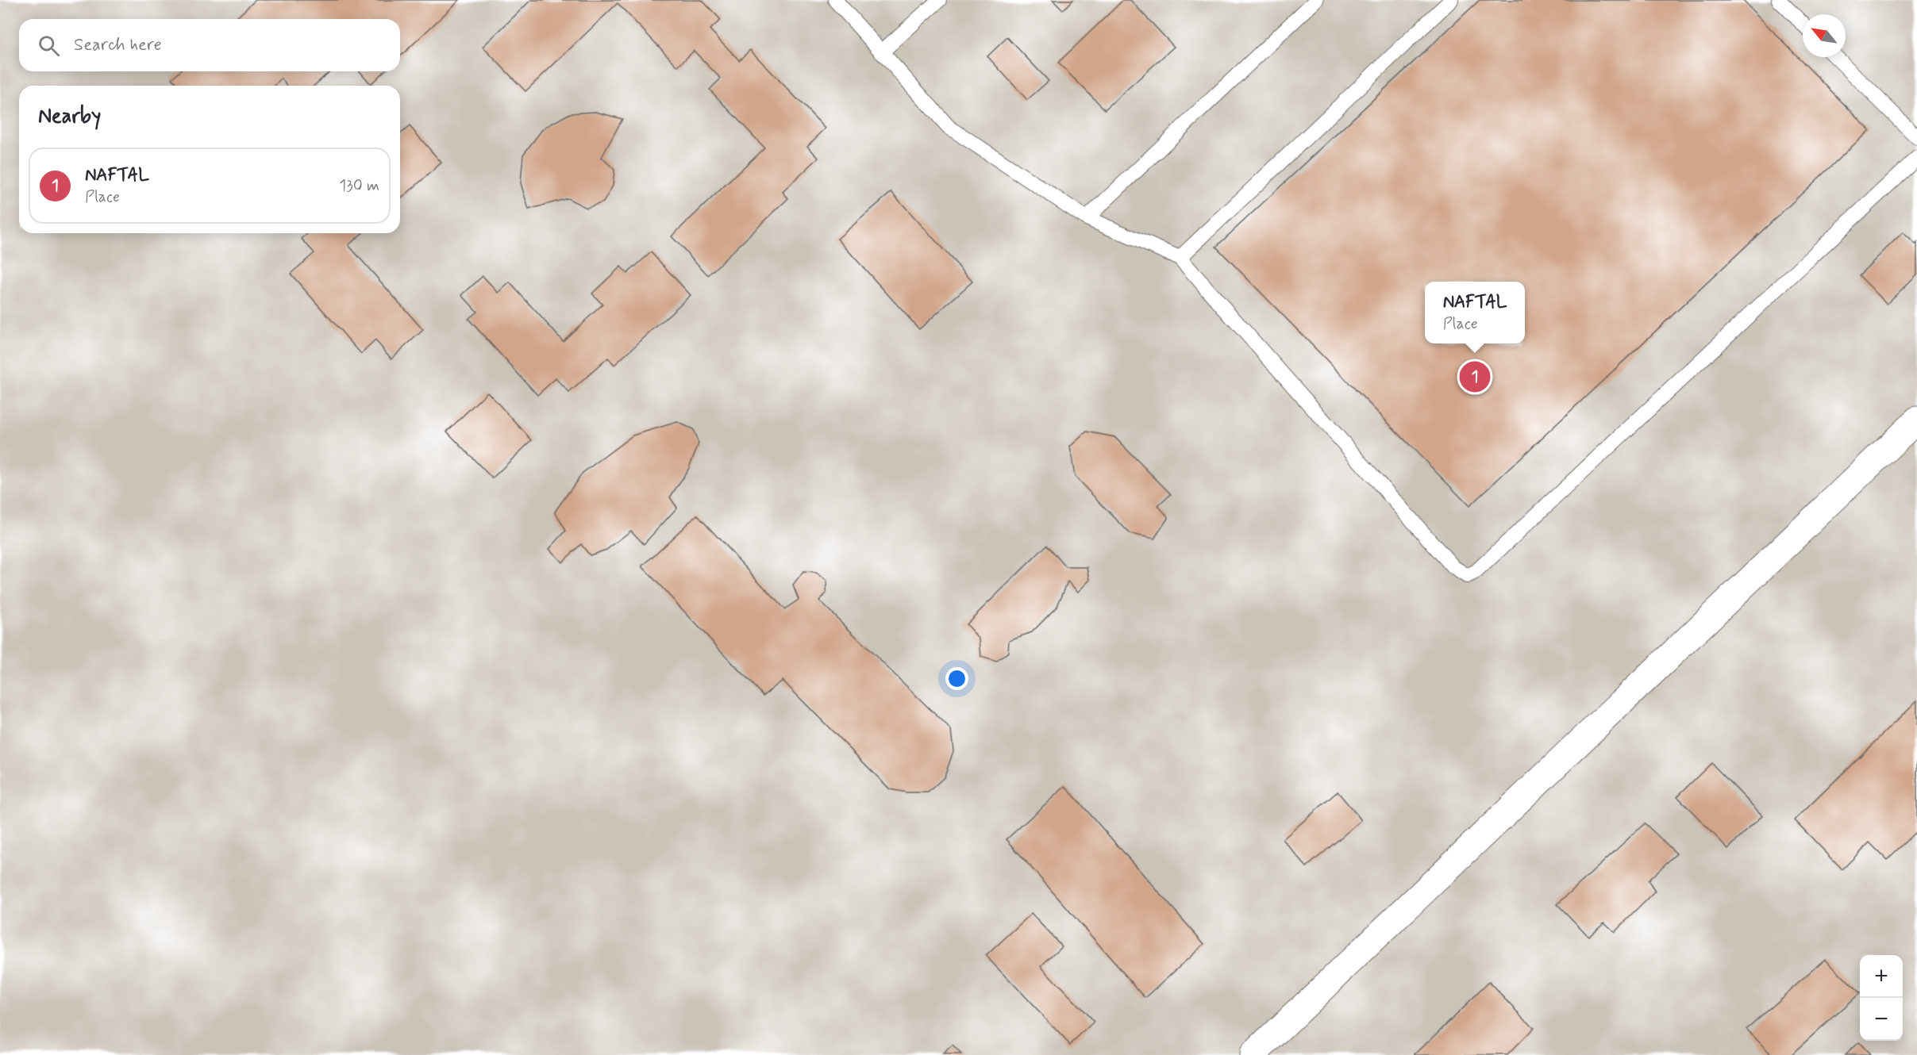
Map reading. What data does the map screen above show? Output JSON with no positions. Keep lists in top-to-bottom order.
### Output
{
  "north": "top left",
  "page": {
    "search": "Search here",
    "heading": "Nearby",
    "list": [
      {
        "mark": "1",
        "name": "NAFTAL",
        "note": "Place",
        "value": "130 m"
      }
    ],
    "popup": ["NAFTAL", "Place"],
    "pins": "1",
    "map_buttons": ["+", "−"]
  }
}
